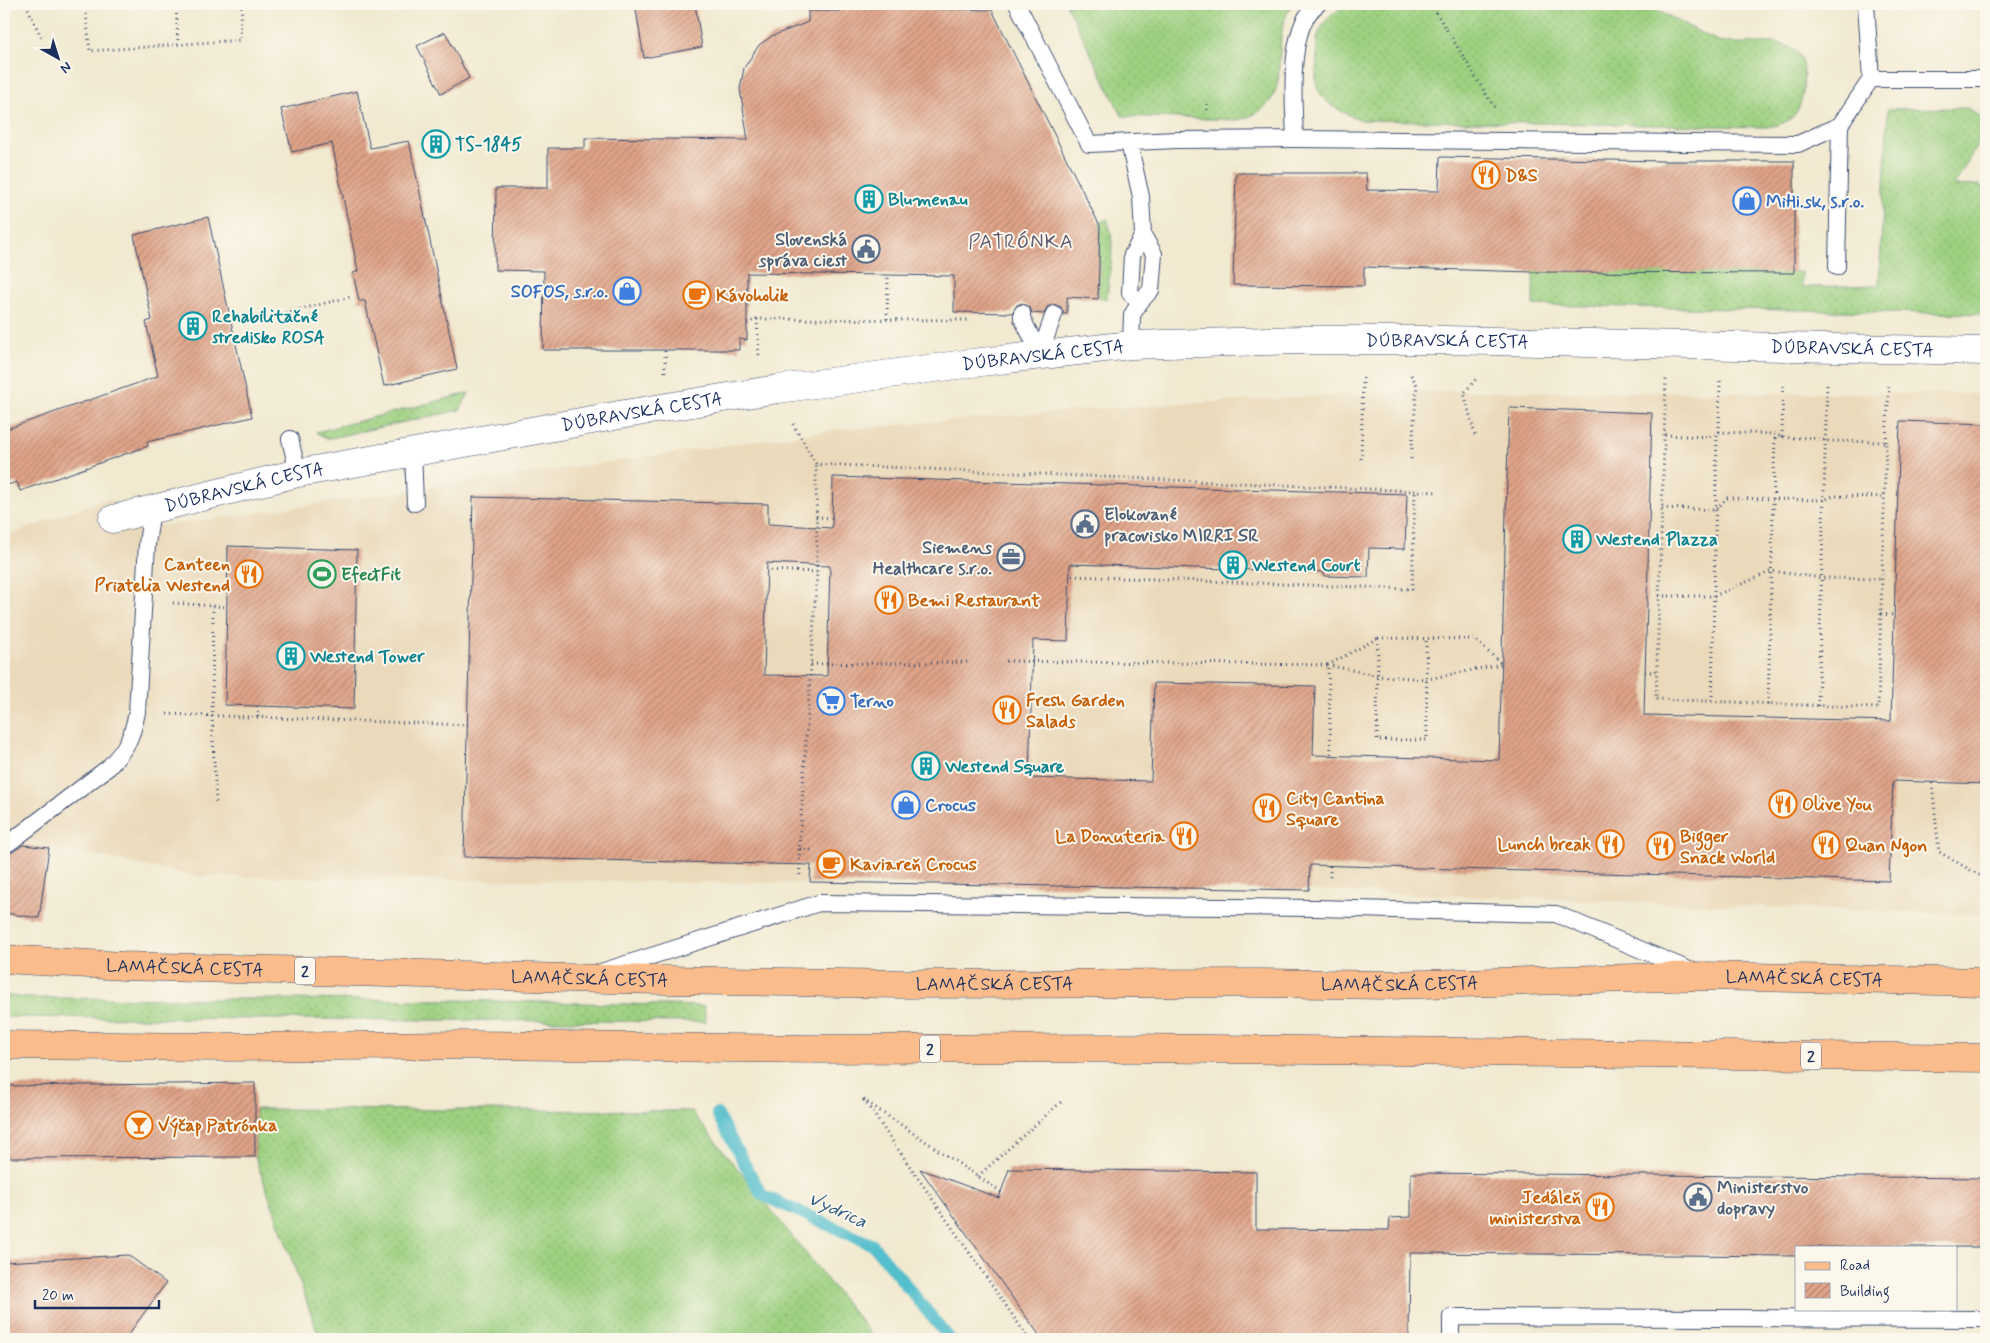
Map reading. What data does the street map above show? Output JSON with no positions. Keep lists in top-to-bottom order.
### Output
{
  "streets": {
    "main road": ["LAMAČSKÁ CESTA", "2"],
    "street": ["DÚBRAVSKÁ CESTA"]
  },
  "districts": ["PATRÓNKA"],
  "water": ["Vydrica"],
  "places": {
    "building": [
      "TS-1845",
      "Blumenau",
      "Rehabilitačné stredisko ROSA",
      "Westend Plazza",
      "Westend Court",
      "Westend Tower",
      "Westend Square"
    ],
    "restaurant": [
      "D&S",
      "Canteen Priatelia Westend",
      "Bemi Restaurant",
      "Fresh Garden Salads",
      "Olive You",
      "City Cantina Square",
      "La Donuteria",
      "Lunch break",
      "Quan Ngon",
      "Bigger Snack World",
      "Jedáleň ministerstva"
    ],
    "shop": ["MiHi.sk, s.r.o.", "SOFOS, s.r.o.", "Crocus"],
    "public building": ["Slovenská správa ciest", "Elokované pracovisko MIRRI SR", "Ministerstvo dopravy"],
    "cafe": ["Kávoholik", "Kaviareň Crocus"],
    "office": ["Siemens Healthcare s.r.o."],
    "sports": ["EfectFit"],
    "supermarket": ["Terno"],
    "bar": ["Výčap Patrónka"]
  },
  "legend": ["Road", "Building"],
  "scale_bar": "20 m",
  "north": "bottom right"
}
